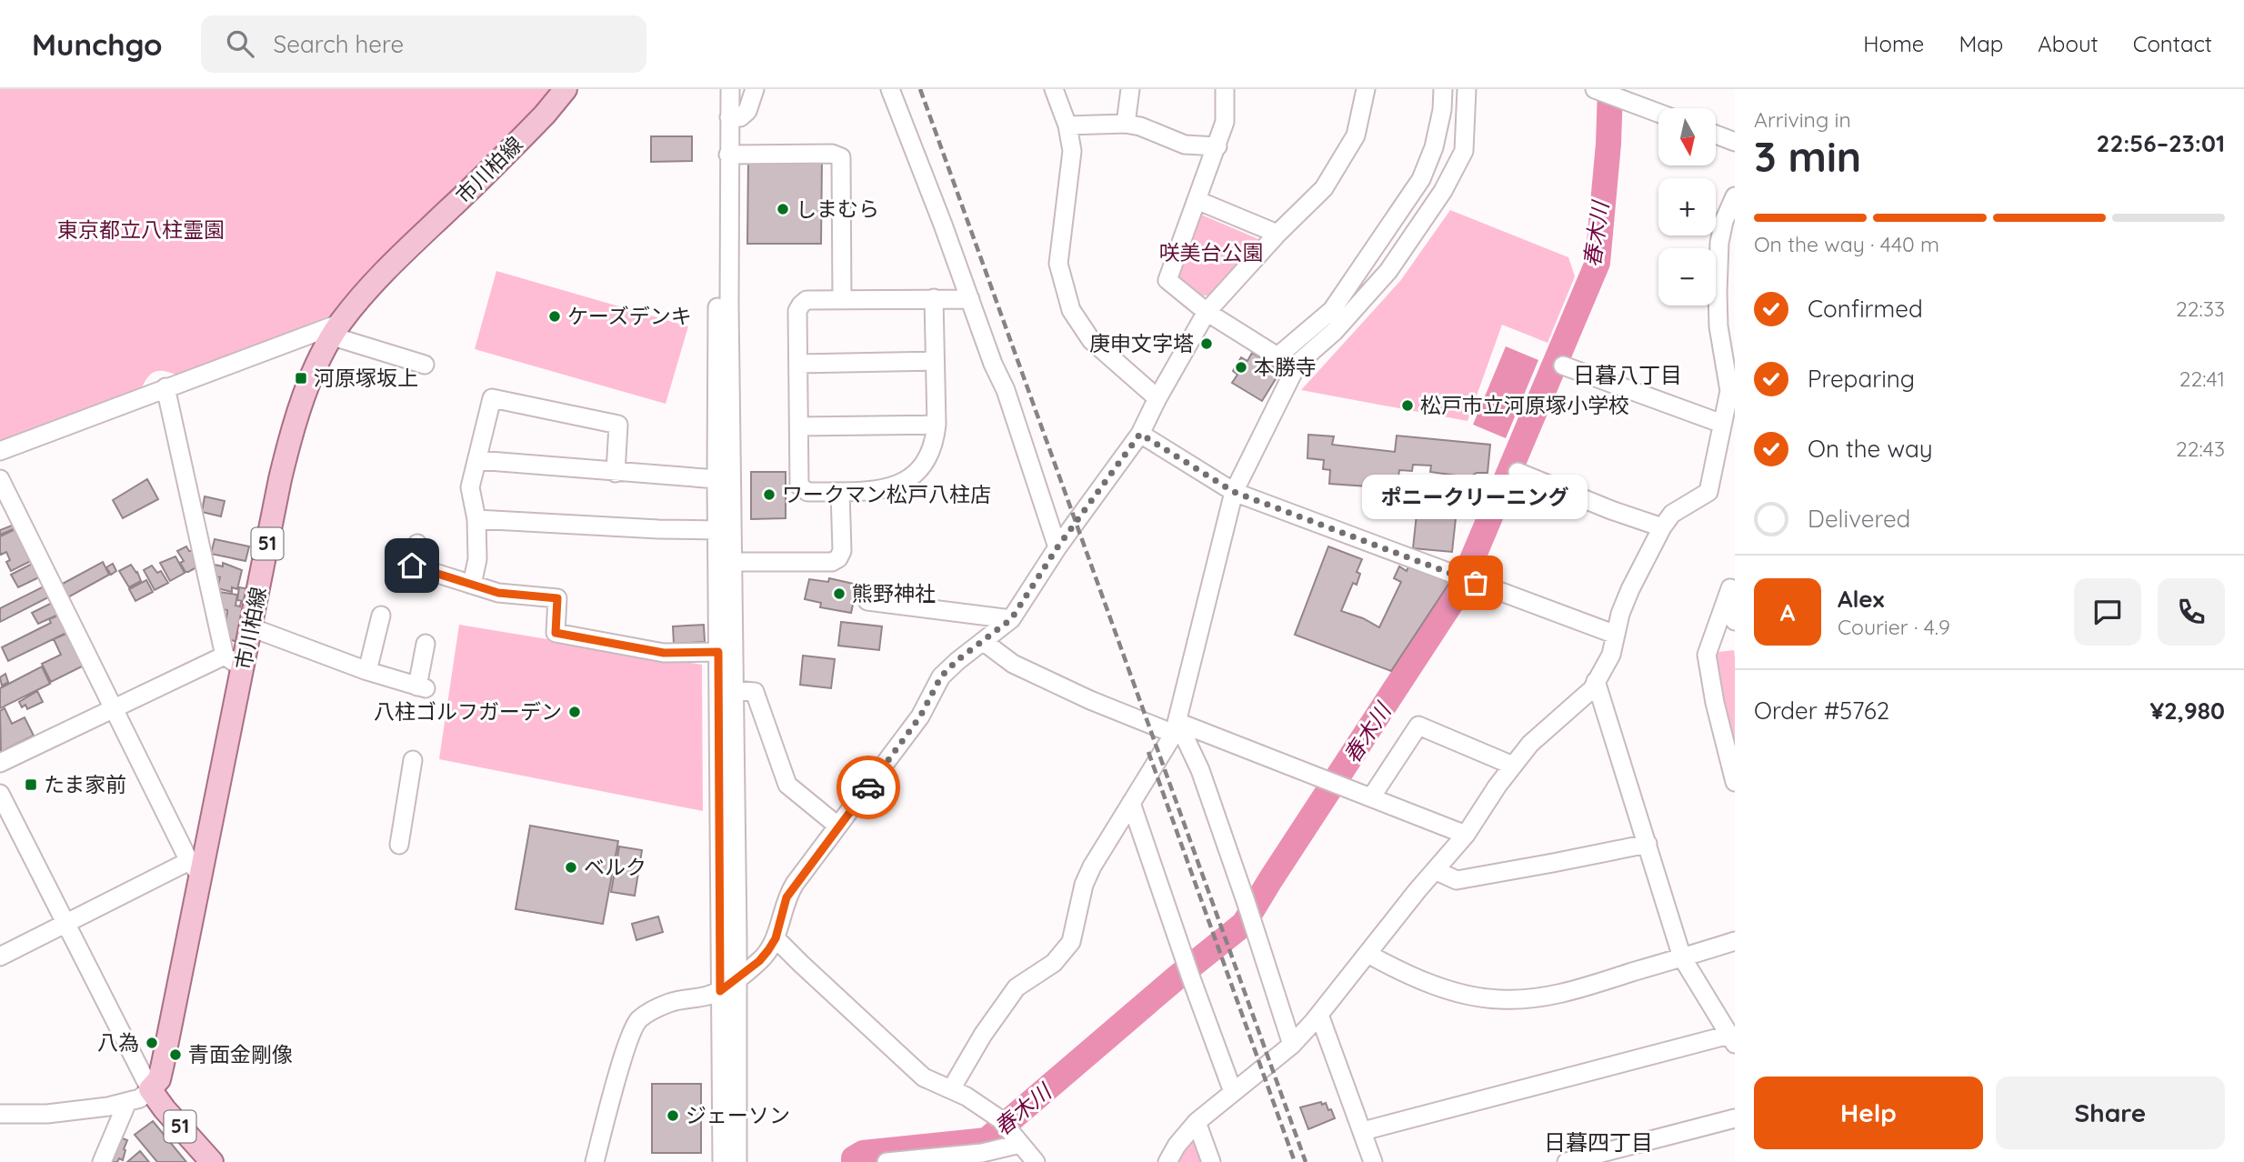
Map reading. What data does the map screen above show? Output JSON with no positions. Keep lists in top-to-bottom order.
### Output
{
  "streets": {
    "main road": ["市川柏線", "51"]
  },
  "crossings": [
    ["市川柏線", "51"]
  ],
  "districts": ["日暮八丁目", "日暮四丁目"],
  "water": ["春木川"],
  "parks": ["東京都立八柱霊園", "咲美台公園"],
  "places": {
    "other": [
      "しまむら",
      "ケーズデンキ",
      "庚申文字塔",
      "本勝寺",
      "松戸市立河原塚小学校",
      "ワークマン松戸八柱店",
      "ポニークリーニング",
      "熊野神社",
      "八柱ゴルフガーデン",
      "ベルク",
      "八為",
      "青面金剛像",
      "ジェーソン"
    ],
    "transit": ["河原塚坂上", "たま家前"]
  },
  "north": "bottom",
  "page": {
    "header": "Munchgo",
    "search": "Search here",
    "nav": [
      "Home",
      "Map",
      "About",
      "Contact"
    ],
    "heading": ["3 min", "Arriving in", "22:56–23:01"],
    "panel": [
      "Alex",
      "Courier · 4.9",
      "Order #5762",
      "¥2,980"
    ],
    "map_buttons": ["+", "−"],
    "bar": "On the way · 440 m",
    "list": [
      ["Confirmed", "22:33"],
      ["Preparing", "22:41"],
      ["On the way", "22:43"],
      "Delivered"
    ],
    "bubble": "ポニークリーニング",
    "round": "A",
    "buttons": ["Help", "Share"]
  }
}
